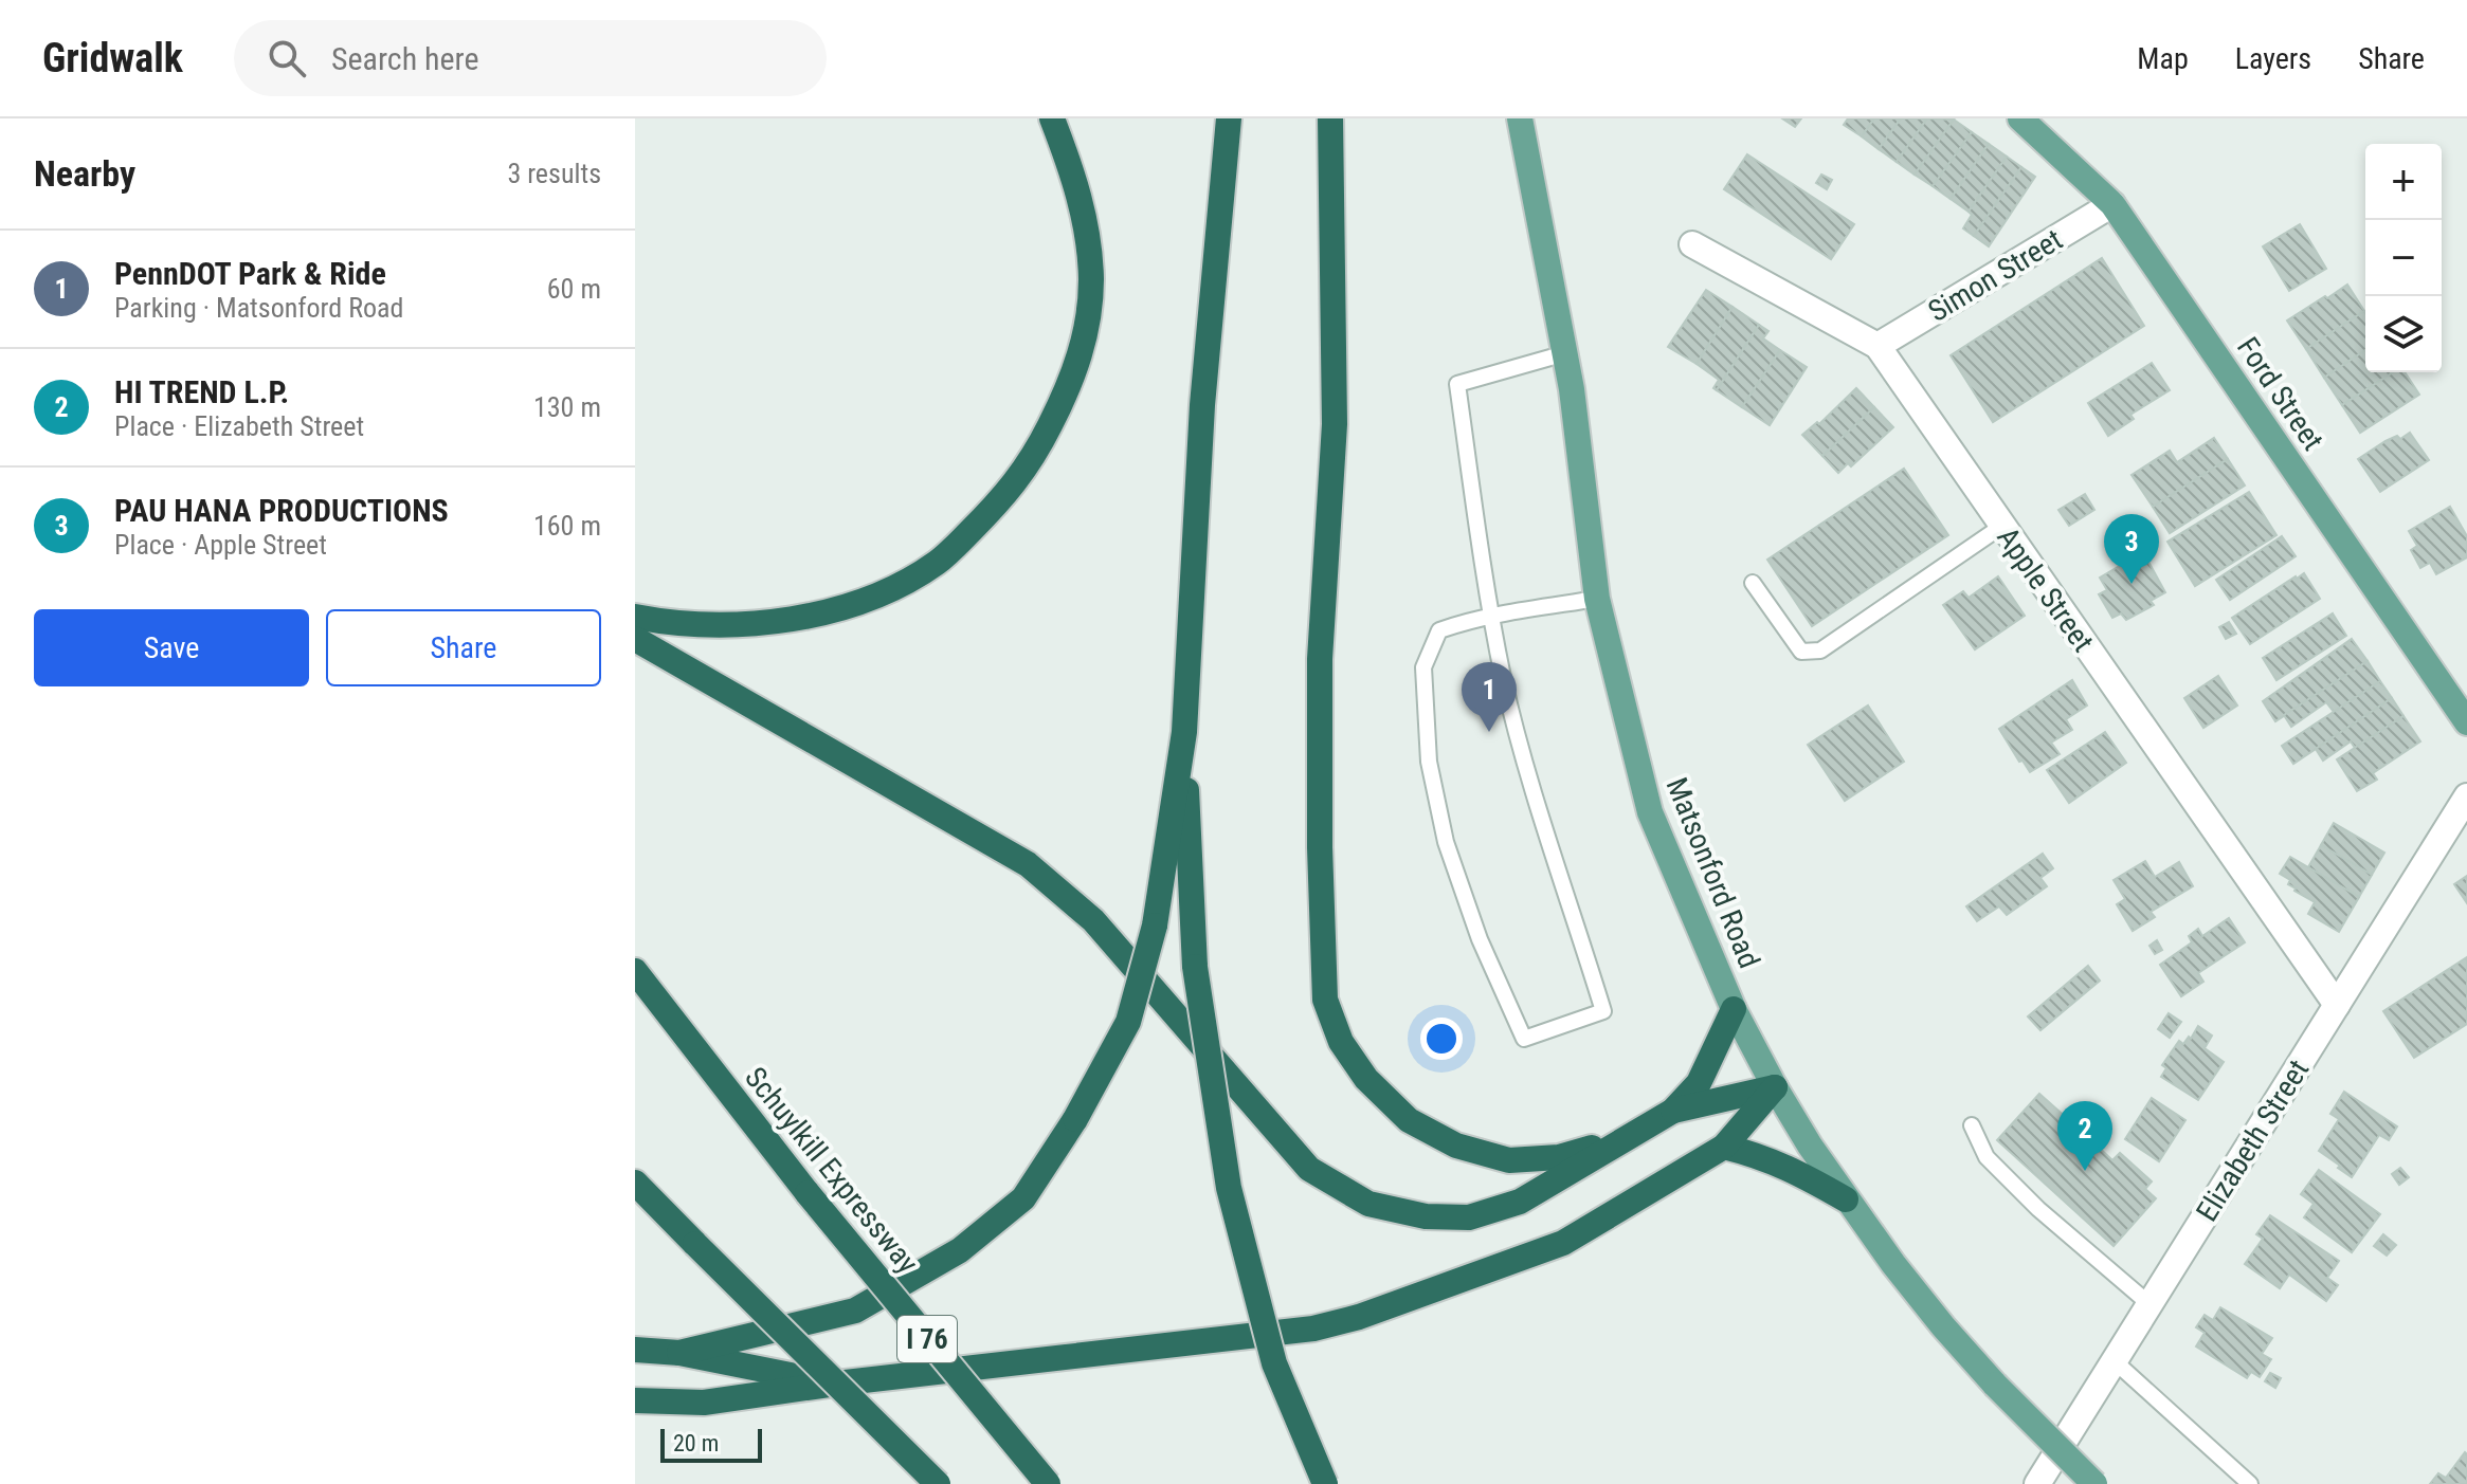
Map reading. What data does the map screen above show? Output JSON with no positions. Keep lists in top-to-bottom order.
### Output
{
  "streets": {
    "highway": ["Schuylkill Expressway", "I 76"],
    "main road": ["Ford Street", "Matsonford Road"],
    "street": ["Simon Street", "Apple Street", "Elizabeth Street"]
  },
  "crossings": [
    ["Simon Street", "Ford Street"],
    ["Simon Street", "Apple Street"],
    ["Apple Street", "Elizabeth Street"]
  ],
  "scale_bar": "20 m",
  "page": {
    "header": "Gridwalk",
    "search": "Search here",
    "nav": ["Map", "Layers", "Share"],
    "heading": ["Nearby", "3 results"],
    "map_buttons": ["+", "−"],
    "list": [
      {
        "mark": "1",
        "name": "PennDOT Park & Ride",
        "note": "Parking · Matsonford Road",
        "value": "60 m"
      },
      {
        "mark": "2",
        "name": "HI TREND L.P.",
        "note": "Place · Elizabeth Street",
        "value": "130 m"
      },
      {
        "mark": "3",
        "name": "PAU HANA PRODUCTIONS",
        "note": "Place · Apple Street",
        "value": "160 m"
      }
    ],
    "pins": ["3", "1", "2"],
    "buttons": ["Save", "Share"],
    "scale": "20 m"
  }
}
